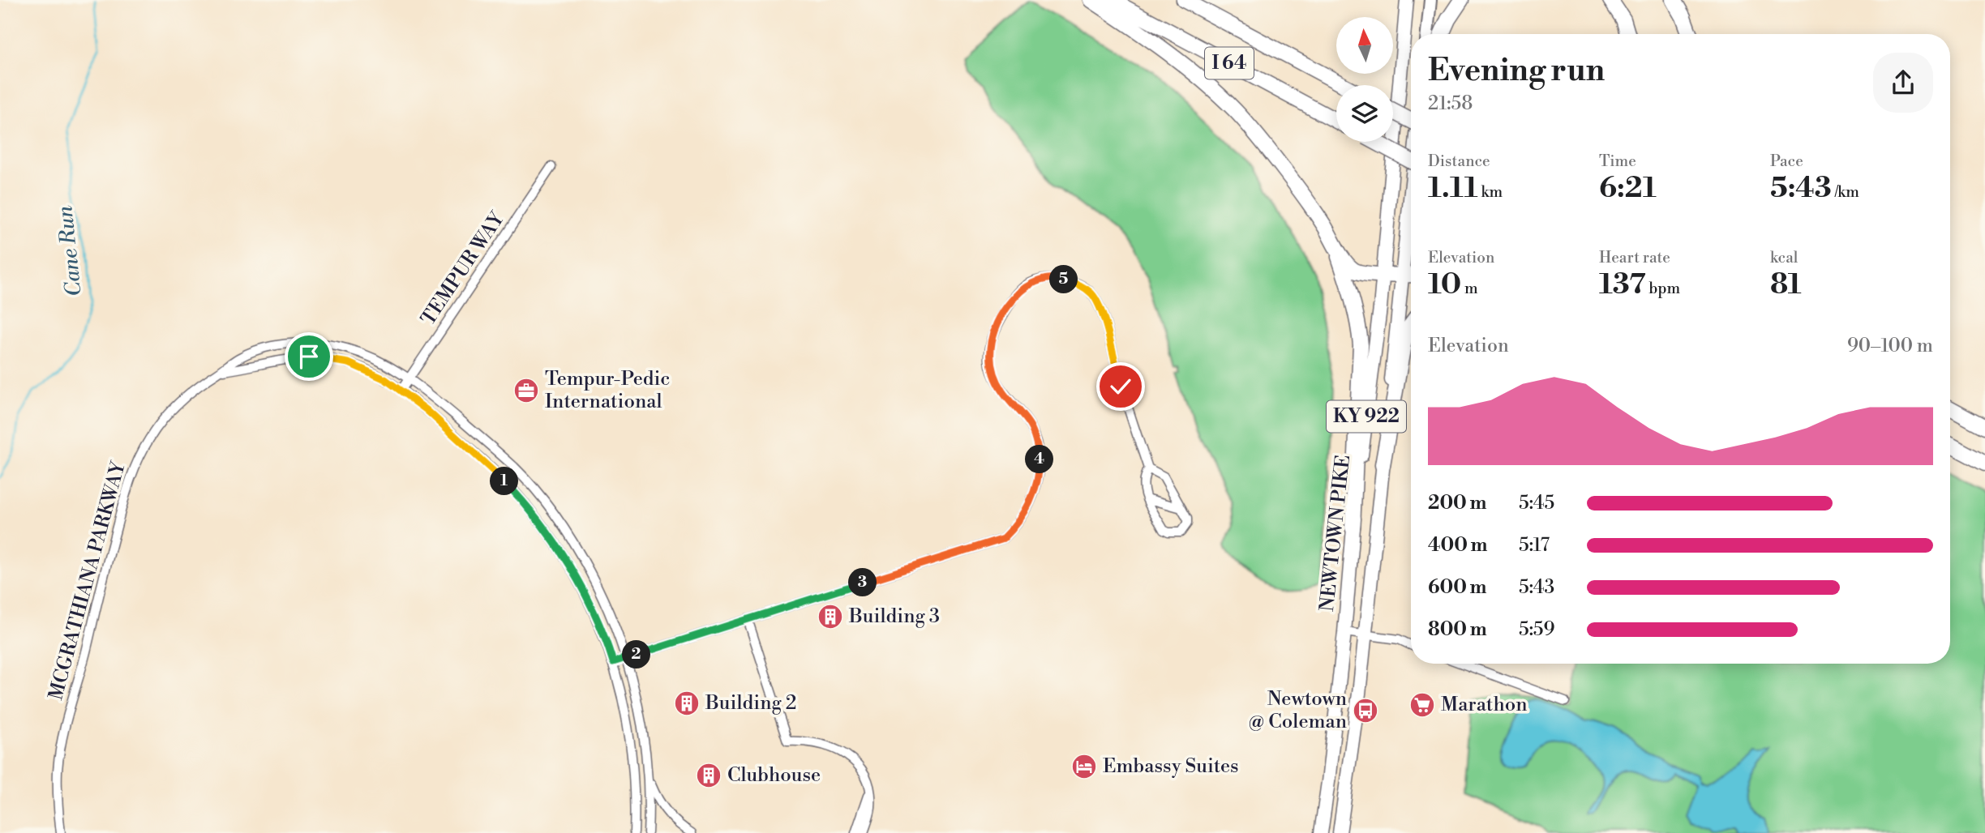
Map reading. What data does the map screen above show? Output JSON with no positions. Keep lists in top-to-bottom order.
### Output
{
  "streets": {
    "highway": ["I 64", "KY 922", "NEWTOWN PIKE"],
    "street": ["TEMPUR WAY", "MCGRATHIANA PARKWAY"]
  },
  "crossings": [
    ["TEMPUR WAY", "MCGRATHIANA PARKWAY"]
  ],
  "water": ["Cane Run"],
  "places": {
    "office": ["Tempur-Pedic International"],
    "building": ["Building 3", "Building 2", "Clubhouse"],
    "supermarket": ["Marathon"],
    "bus stop": ["Newtown @ Coleman"],
    "hotel": ["Embassy Suites"]
  },
  "north": "top",
  "page": {
    "heading": ["Evening run", "21:58"],
    "stats": [
      ["Distance", "1.11 km"],
      ["Time", "6:21"],
      ["Pace", "5:43 /km"],
      ["Elevation", "10 m"],
      ["Heart rate", "137 bpm"],
      ["kcal", "81"]
    ],
    "pins": [
      "5",
      "4",
      "1",
      "3",
      "2"
    ],
    "chart": ["Elevation", "90–100 m"],
    "list": [
      {
        "name": "200 m",
        "note": "5:45"
      },
      {
        "name": "400 m",
        "note": "5:17"
      },
      {
        "name": "600 m",
        "note": "5:43"
      },
      {
        "name": "800 m",
        "note": "5:59"
      }
    ]
  }
}
